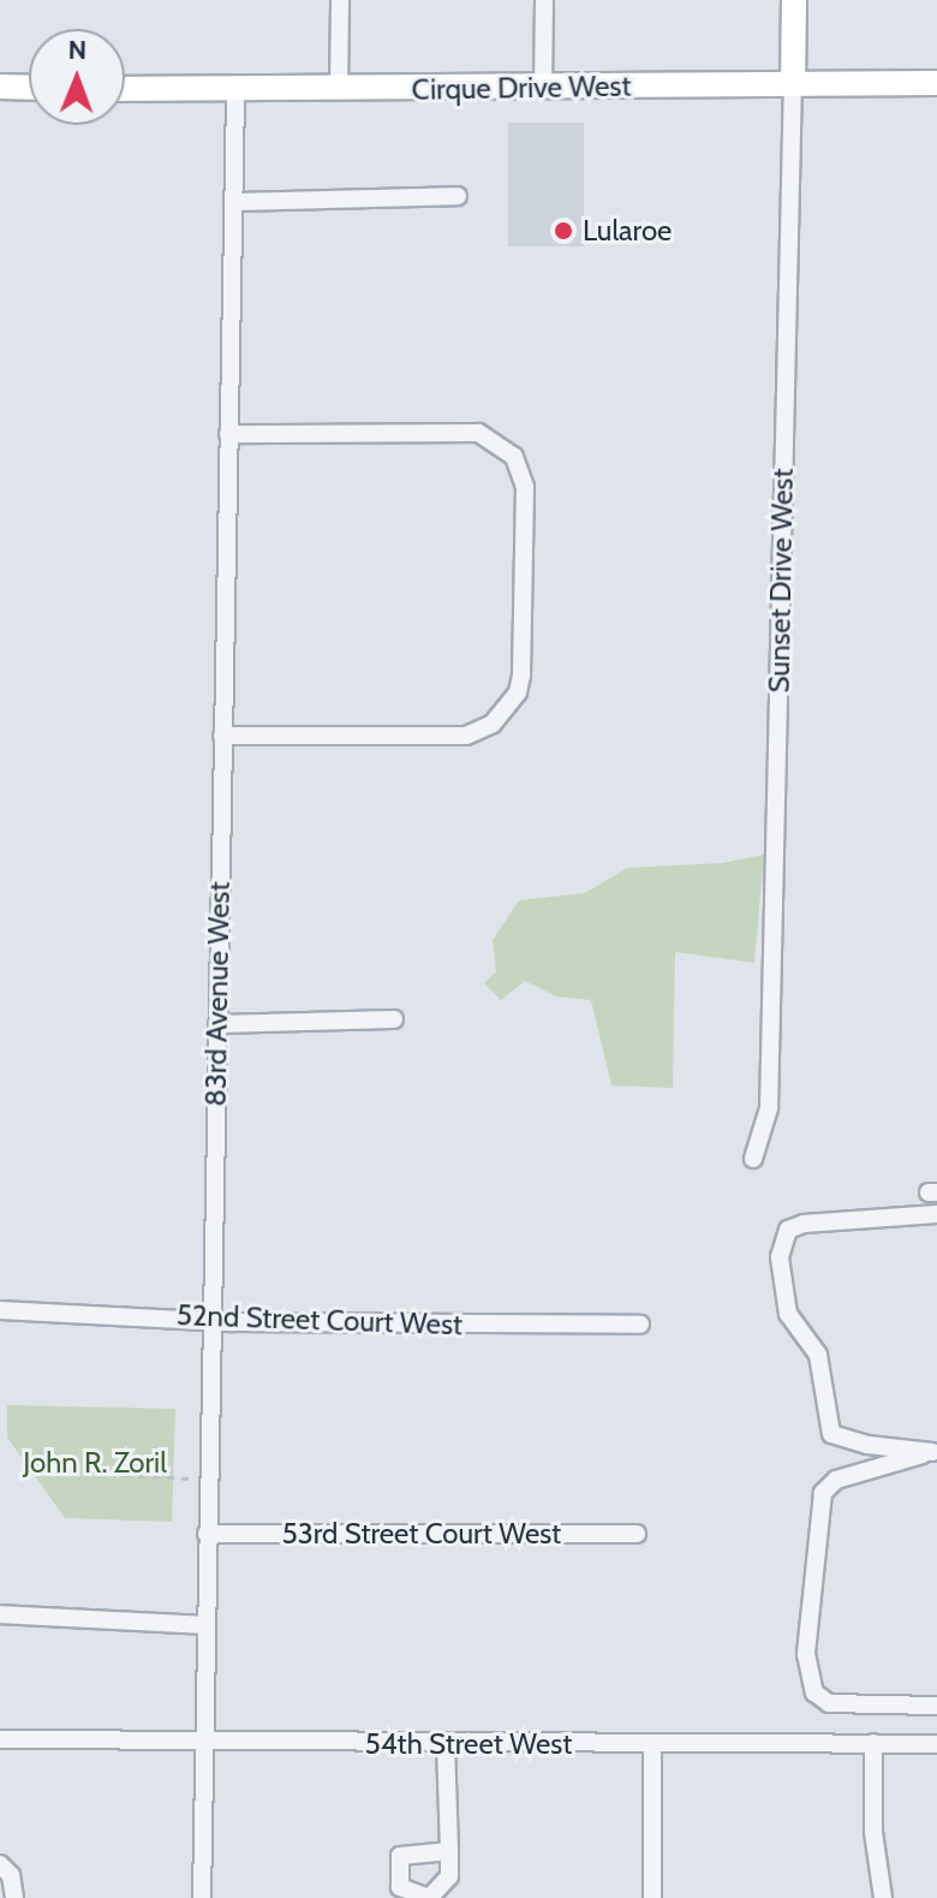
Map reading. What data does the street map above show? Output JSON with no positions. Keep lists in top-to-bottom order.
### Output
{
  "streets": {
    "street": [
      "Cirque Drive West",
      "Sunset Drive West",
      "83rd Avenue West",
      "52nd Street Court West",
      "53rd Street Court West",
      "54th Street West"
    ]
  },
  "crossings": [
    ["Cirque Drive West", "Sunset Drive West"],
    ["Cirque Drive West", "83rd Avenue West"],
    ["83rd Avenue West", "52nd Street Court West"],
    ["83rd Avenue West", "53rd Street Court West"],
    ["83rd Avenue West", "54th Street West"]
  ],
  "parks": ["John R. Zoril"],
  "places": ["Lularoe"],
  "north": "top"
}
